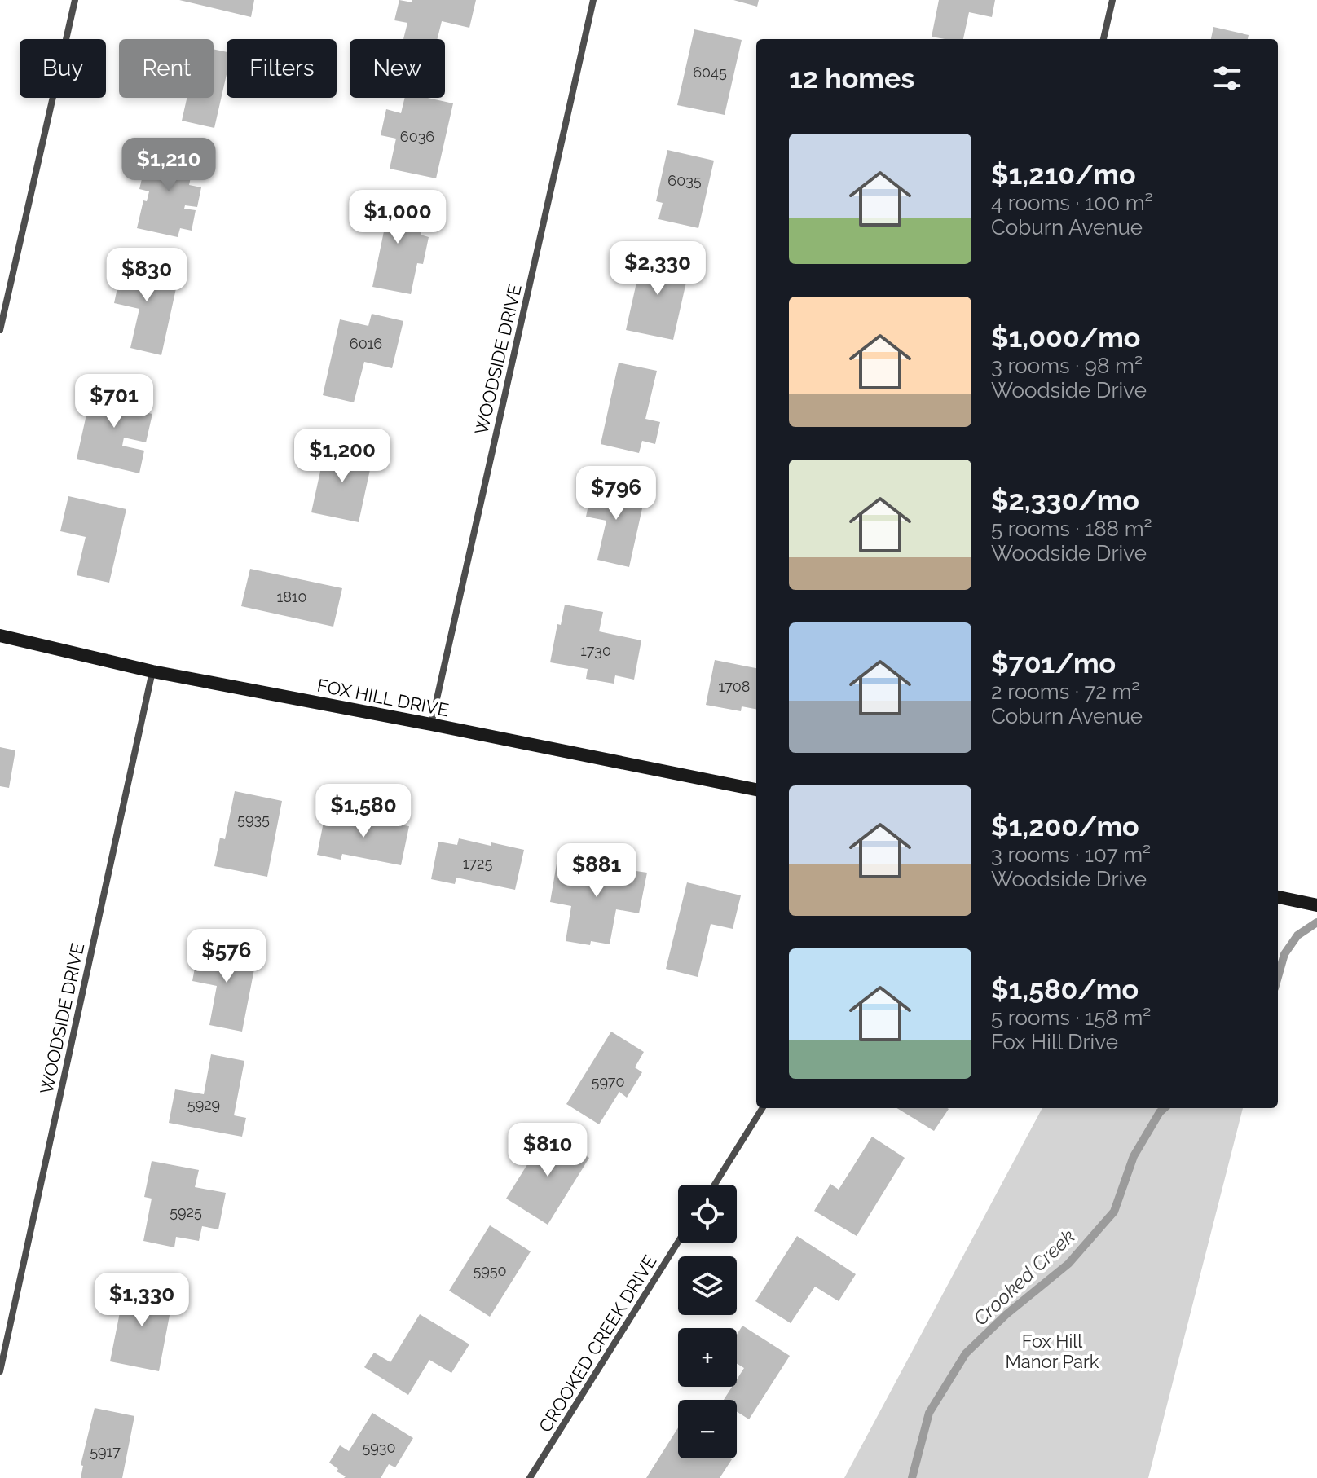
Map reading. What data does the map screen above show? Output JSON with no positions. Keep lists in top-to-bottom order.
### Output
{
  "streets": {
    "street": ["WOODSIDE DRIVE", "FOX HILL DRIVE", "CROOKED CREEK DRIVE"]
  },
  "crossings": [
    ["WOODSIDE DRIVE", "FOX HILL DRIVE"]
  ],
  "water": ["Crooked Creek"],
  "parks": ["Fox Hill Manor Park"],
  "house_numbers": [
    "6045",
    "6036",
    "6035",
    "6016",
    "1810",
    "1730",
    "1708",
    "5935",
    "1725",
    "5970",
    "5929",
    "5925",
    "5950",
    "5930",
    "5917"
  ],
  "page": {
    "chip": [
      "Buy",
      "Rent",
      "Filters",
      "New"
    ],
    "heading": "12 homes",
    "list": [
      {
        "name": "$1,210/mo",
        "note": "4 rooms · 100 m² · Coburn Avenue"
      },
      {
        "name": "$1,000/mo",
        "note": "3 rooms · 98 m² · Woodside Drive"
      },
      {
        "name": "$2,330/mo",
        "note": "5 rooms · 188 m² · Woodside Drive"
      },
      {
        "name": "$701/mo",
        "note": "2 rooms · 72 m² · Coburn Avenue"
      },
      {
        "name": "$1,200/mo",
        "note": "3 rooms · 107 m² · Woodside Drive"
      },
      {
        "name": "$1,580/mo",
        "note": "5 rooms · 158 m² · Fox Hill Drive"
      }
    ],
    "price": [
      "$1,210",
      "$1,000",
      "$2,330",
      "$830",
      "$701",
      "$1,200",
      "$796",
      "$1,580",
      "$881",
      "$576",
      "$810",
      "$1,330"
    ],
    "map_buttons": ["+", "−"]
  }
}
